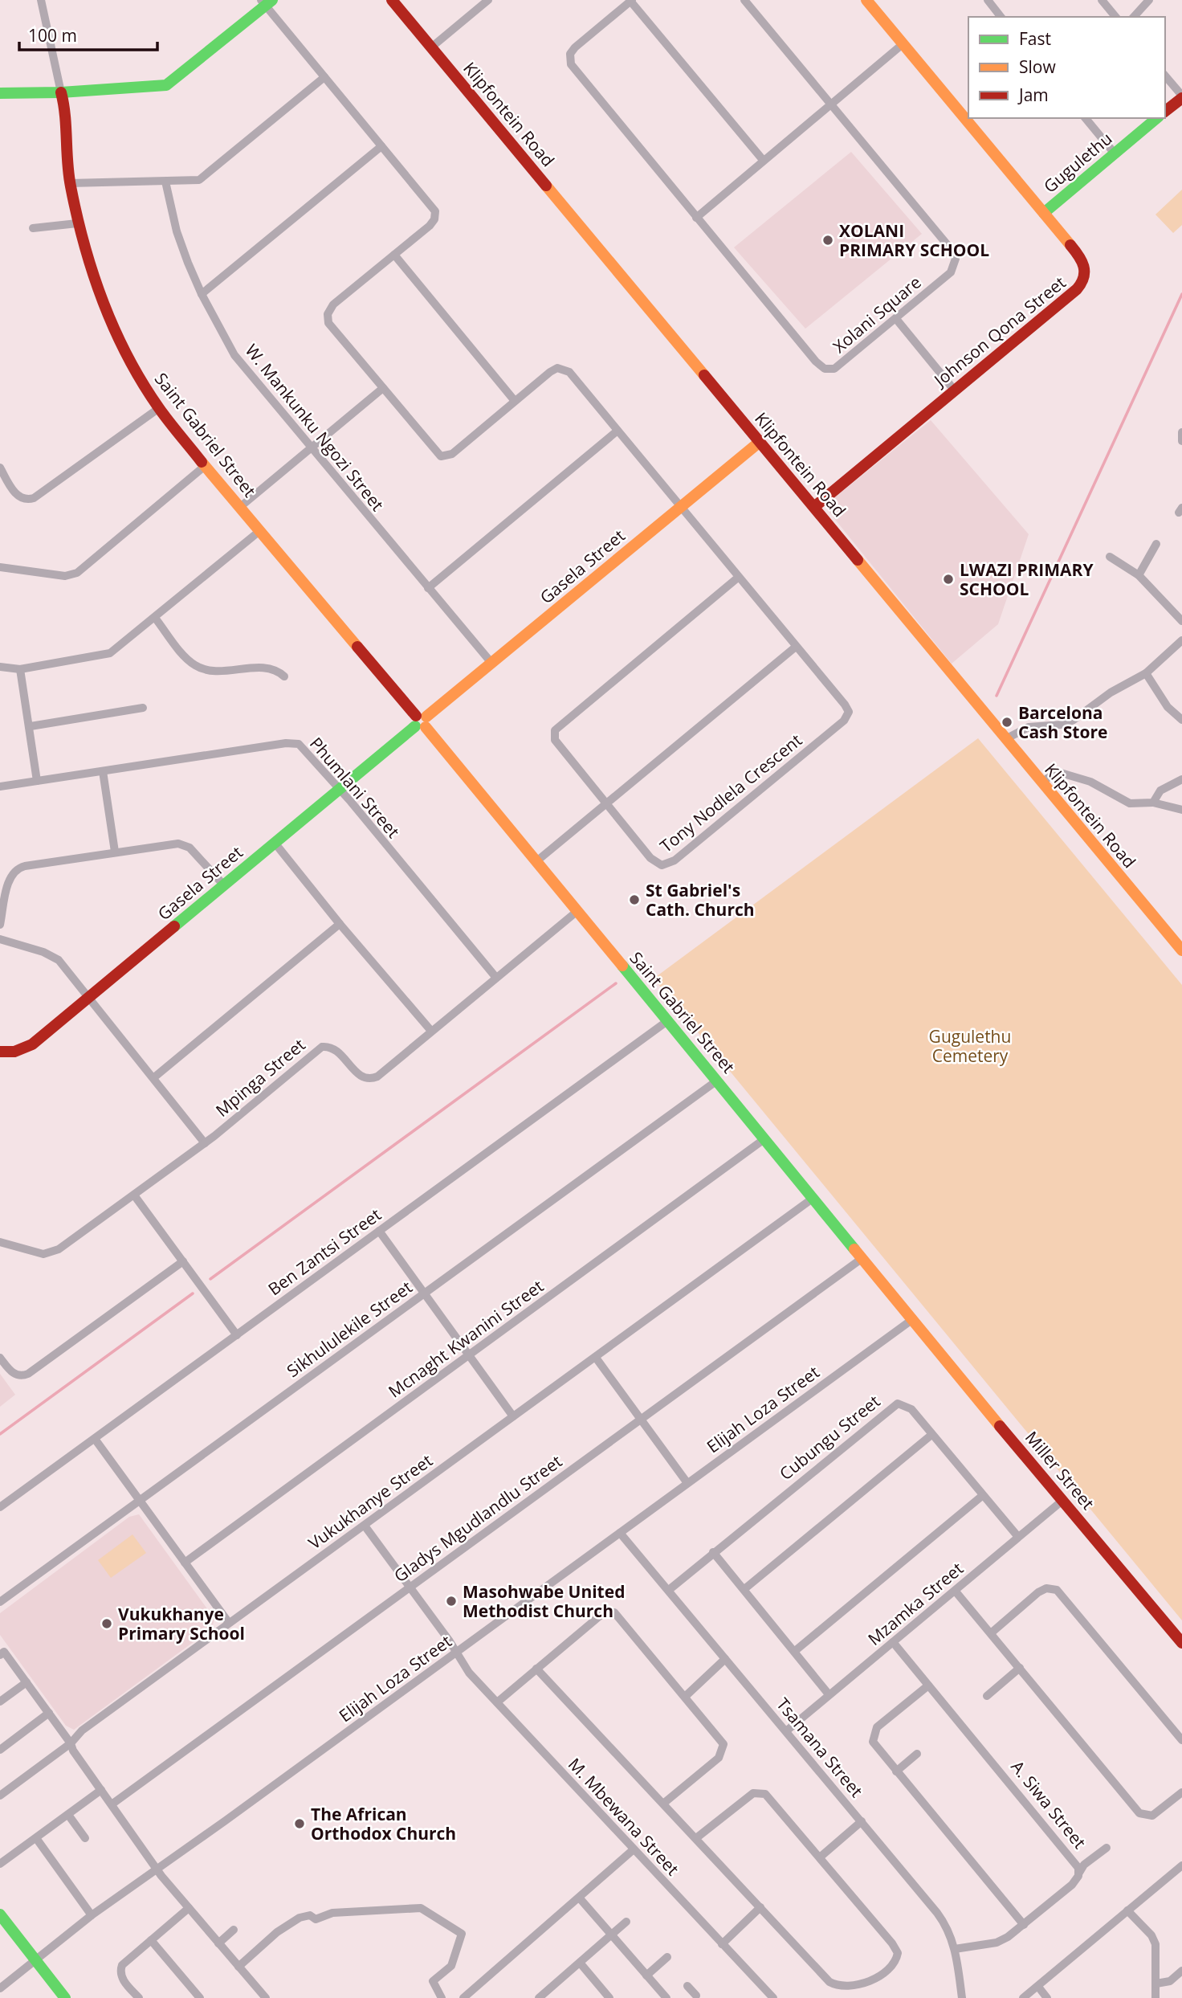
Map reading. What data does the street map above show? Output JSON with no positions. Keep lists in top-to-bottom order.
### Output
{
  "streets": {
    "street": [
      "Klipfontein Road",
      "Gugulethu",
      "Xolani Square",
      "Johnson Qona Street",
      "W. Mankunku Ngozi Street",
      "Saint Gabriel Street",
      "Gasela Street",
      "Phumlani Street",
      "Tony Nodlela Crescent",
      "Mpinga Street",
      "Ben Zantsi Street",
      "Sikhululekile Street",
      "Mcnaght Kwanini Street",
      "Elijah Loza Street",
      "Cubungu Street",
      "Miller Street",
      "Vukukhanye Street",
      "Gladys Mgudlandlu Street",
      "Mzamka Street",
      "Tsamana Street",
      "A. Siwa Street",
      "M. Mbewana Street"
    ]
  },
  "crossings": [
    ["Klipfontein Road", "Johnson Qona Street"],
    ["Klipfontein Road", "Gasela Street"],
    ["Gugulethu", "Johnson Qona Street"],
    ["W. Mankunku Ngozi Street", "Gasela Street"],
    ["Saint Gabriel Street", "Gasela Street"],
    ["Saint Gabriel Street", "Mpinga Street"],
    ["Saint Gabriel Street", "Ben Zantsi Street"],
    ["Saint Gabriel Street", "Sikhululekile Street"],
    ["Saint Gabriel Street", "Mcnaght Kwanini Street"],
    ["Saint Gabriel Street", "Elijah Loza Street"],
    ["Saint Gabriel Street", "Miller Street"],
    ["Saint Gabriel Street", "Vukukhanye Street"],
    ["Saint Gabriel Street", "Gladys Mgudlandlu Street"],
    ["Gasela Street", "Phumlani Street"],
    ["Phumlani Street", "Mpinga Street"],
    ["Elijah Loza Street", "Miller Street"],
    ["Elijah Loza Street", "Tsamana Street"],
    ["Elijah Loza Street", "M. Mbewana Street"],
    ["Cubungu Street", "Mzamka Street"],
    ["Cubungu Street", "Tsamana Street"],
    ["Miller Street", "Mzamka Street"],
    ["Vukukhanye Street", "M. Mbewana Street"],
    ["Gladys Mgudlandlu Street", "M. Mbewana Street"],
    ["Mzamka Street", "Tsamana Street"],
    ["Mzamka Street", "A. Siwa Street"],
    ["Tsamana Street", "A. Siwa Street"]
  ],
  "parks": ["Gugulethu Cemetery"],
  "places": [
    "XOLANI PRIMARY SCHOOL",
    "LWAZI PRIMARY SCHOOL",
    "Barcelona Cash Store",
    "St Gabriel's Cath. Church",
    "Masohwabe United Methodist Church",
    "Vukukhanye Primary School",
    "The African Orthodox Church"
  ],
  "legend": ["Fast", "Slow", "Jam"],
  "scale_bar": "100 m"
}
